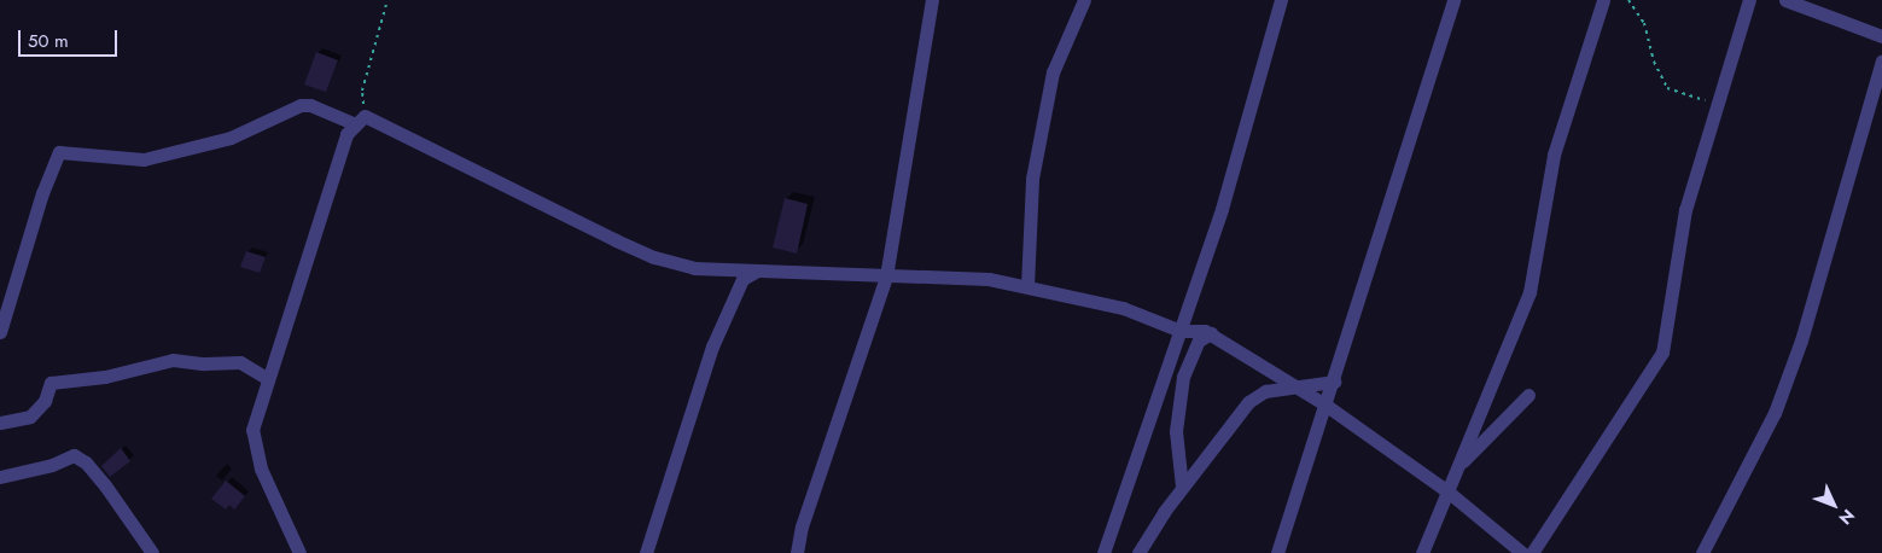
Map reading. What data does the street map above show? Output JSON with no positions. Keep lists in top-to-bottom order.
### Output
{
  "scale_bar": "50 m",
  "north": "bottom right"
}
